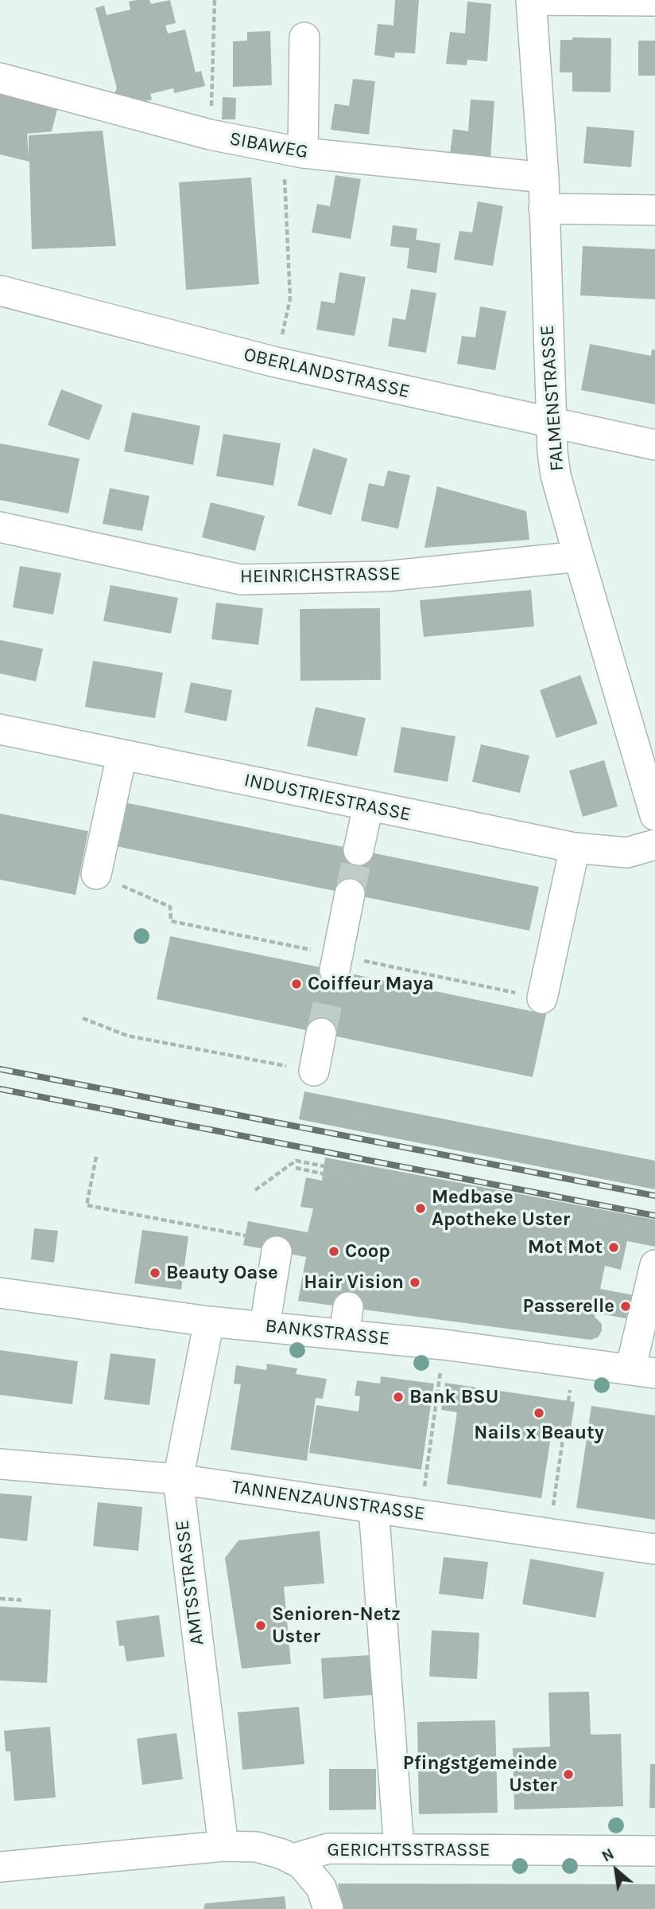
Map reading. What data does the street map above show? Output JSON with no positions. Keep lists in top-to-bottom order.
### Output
{
  "streets": {
    "street": [
      "SIBAWEG",
      "OBERLANDSTRASSE",
      "FALMENSTRASSE",
      "HEINRICHSTRASSE",
      "INDUSTRIESTRASSE",
      "BANKSTRASSE",
      "TANNENZAUNSTRASSE",
      "AMTSSTRASSE",
      "GERICHTSSTRASSE"
    ]
  },
  "crossings": [
    ["SIBAWEG", "FALMENSTRASSE"],
    ["OBERLANDSTRASSE", "FALMENSTRASSE"],
    ["FALMENSTRASSE", "HEINRICHSTRASSE"],
    ["BANKSTRASSE", "AMTSSTRASSE"],
    ["TANNENZAUNSTRASSE", "AMTSSTRASSE"]
  ],
  "places": [
    "Coiffeur Maya",
    "Medbase Apotheke Uster",
    "Mot Mot",
    "Coop",
    "Beauty Oase",
    "Hair Vision",
    "Passerelle",
    "Bank BSU",
    "Nails x Beauty",
    "Senioren-Netz Uster",
    "Pfingstgemeinde Uster"
  ],
  "north": "top left"
}
